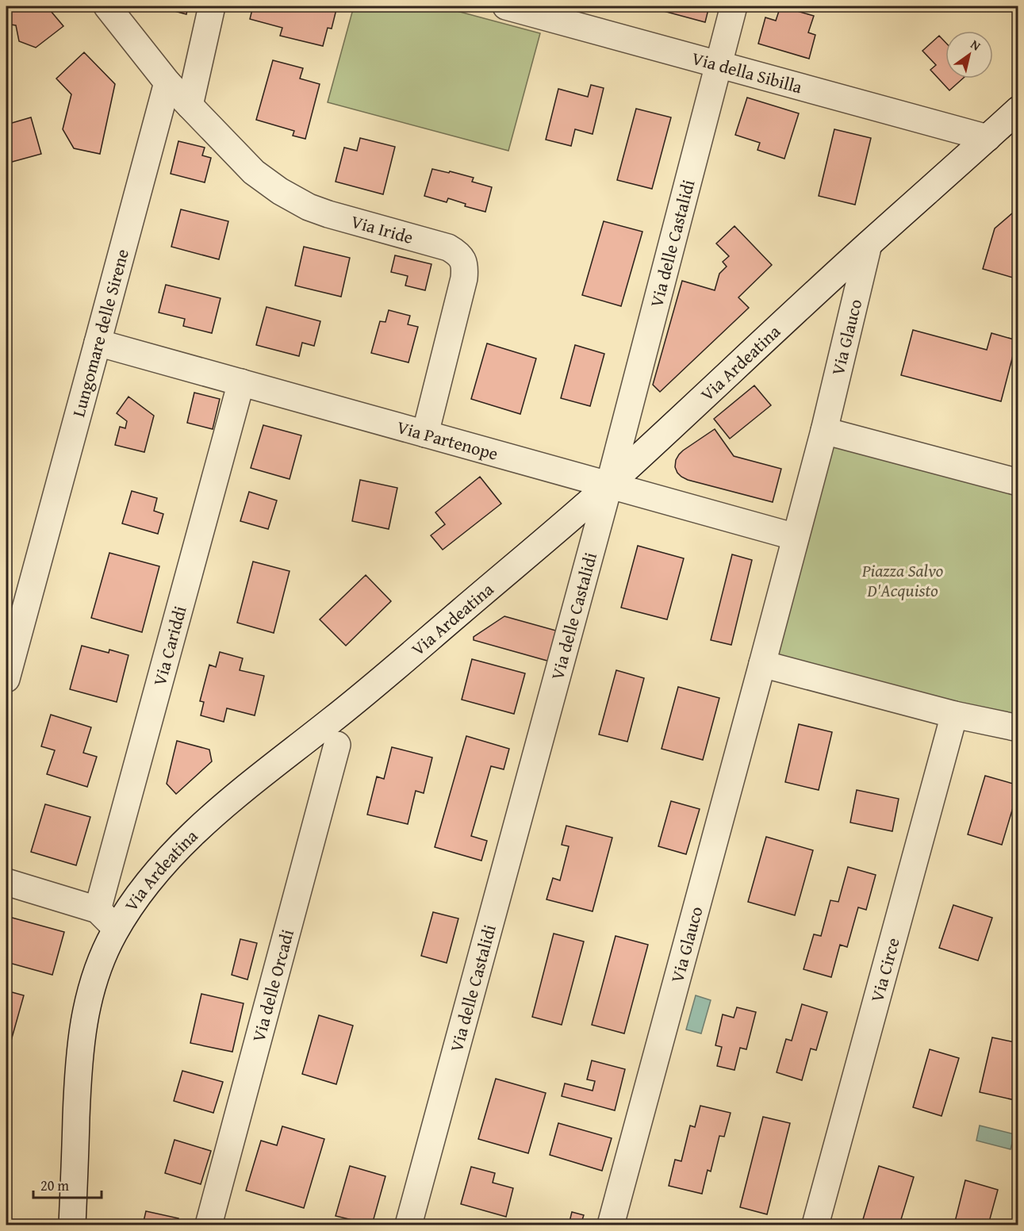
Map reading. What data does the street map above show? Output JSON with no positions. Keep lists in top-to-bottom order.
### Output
{
  "streets": {
    "street": [
      "Via della Sibilla",
      "Via Iride",
      "Via delle Castalidi",
      "Lungomare delle Sirene",
      "Via Glauco",
      "Via Ardeatina",
      "Via Partenope",
      "Via Cariddi",
      "Via Circe",
      "Via delle Orcadi"
    ]
  },
  "crossings": [
    ["Via della Sibilla", "Via delle Castalidi"],
    ["Via della Sibilla", "Via Ardeatina"],
    ["Via Iride", "Lungomare delle Sirene"],
    ["Via Iride", "Via Partenope"],
    ["Via delle Castalidi", "Via Ardeatina"],
    ["Via delle Castalidi", "Via Partenope"],
    ["Lungomare delle Sirene", "Via Partenope"],
    ["Via Glauco", "Via Ardeatina"],
    ["Via Ardeatina", "Via Partenope"],
    ["Via Partenope", "Via Cariddi"]
  ],
  "parks": ["Piazza Salvo D'Acquisto"],
  "scale_bar": "20 m",
  "north": "top right"
}
